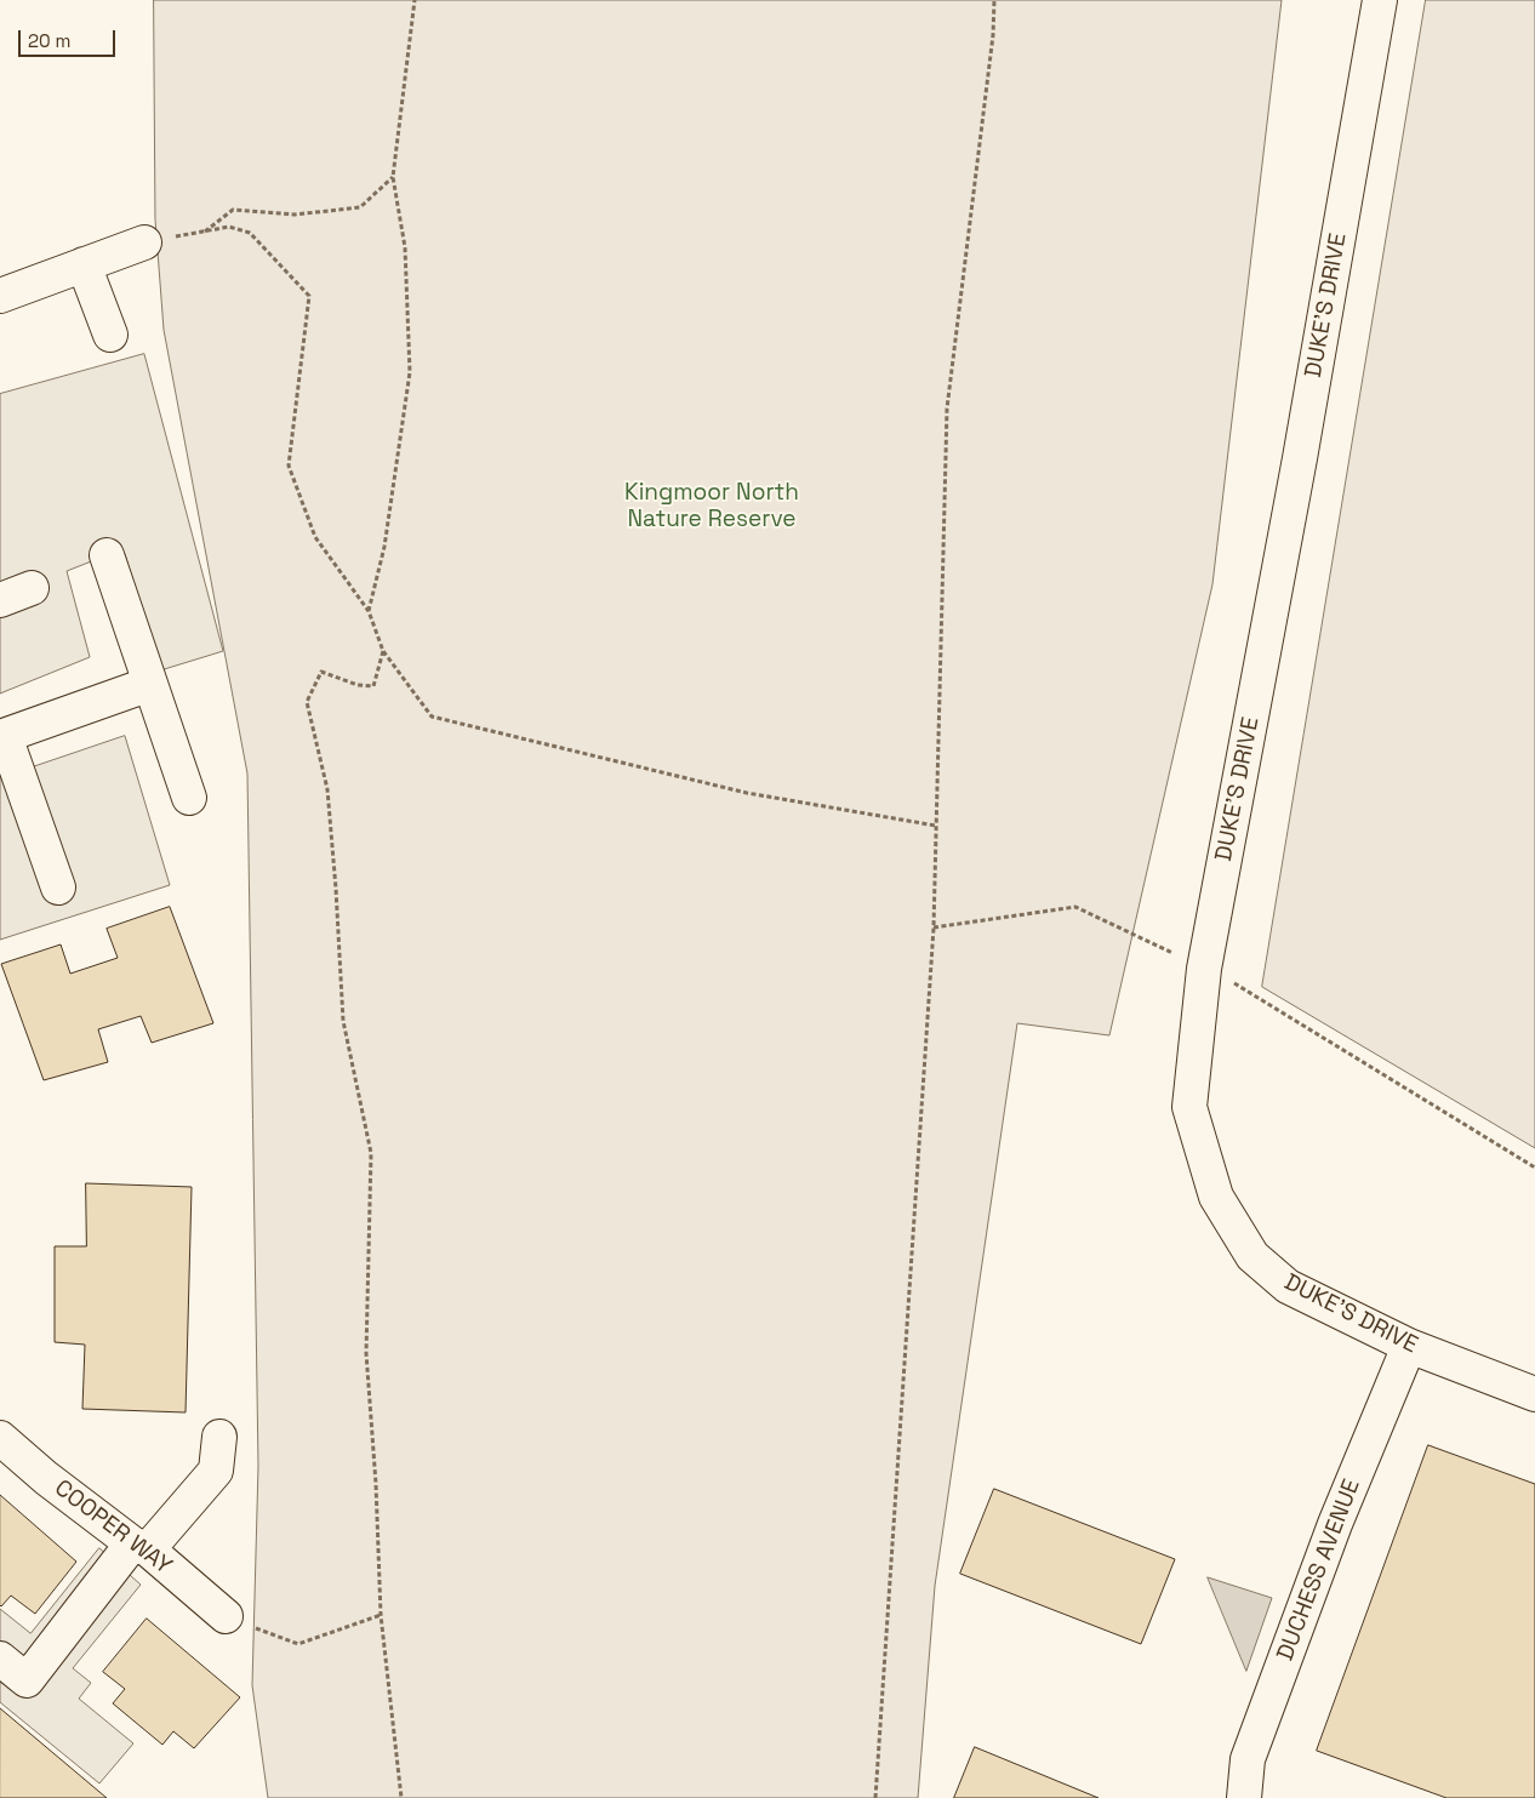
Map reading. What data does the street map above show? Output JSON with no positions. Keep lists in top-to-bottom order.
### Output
{
  "streets": {
    "street": ["DUKE'S DRIVE", "COOPER WAY", "DUCHESS AVENUE"]
  },
  "crossings": [
    ["DUKE'S DRIVE", "DUCHESS AVENUE"]
  ],
  "parks": ["Kingmoor North Nature Reserve"],
  "scale_bar": "20 m"
}
